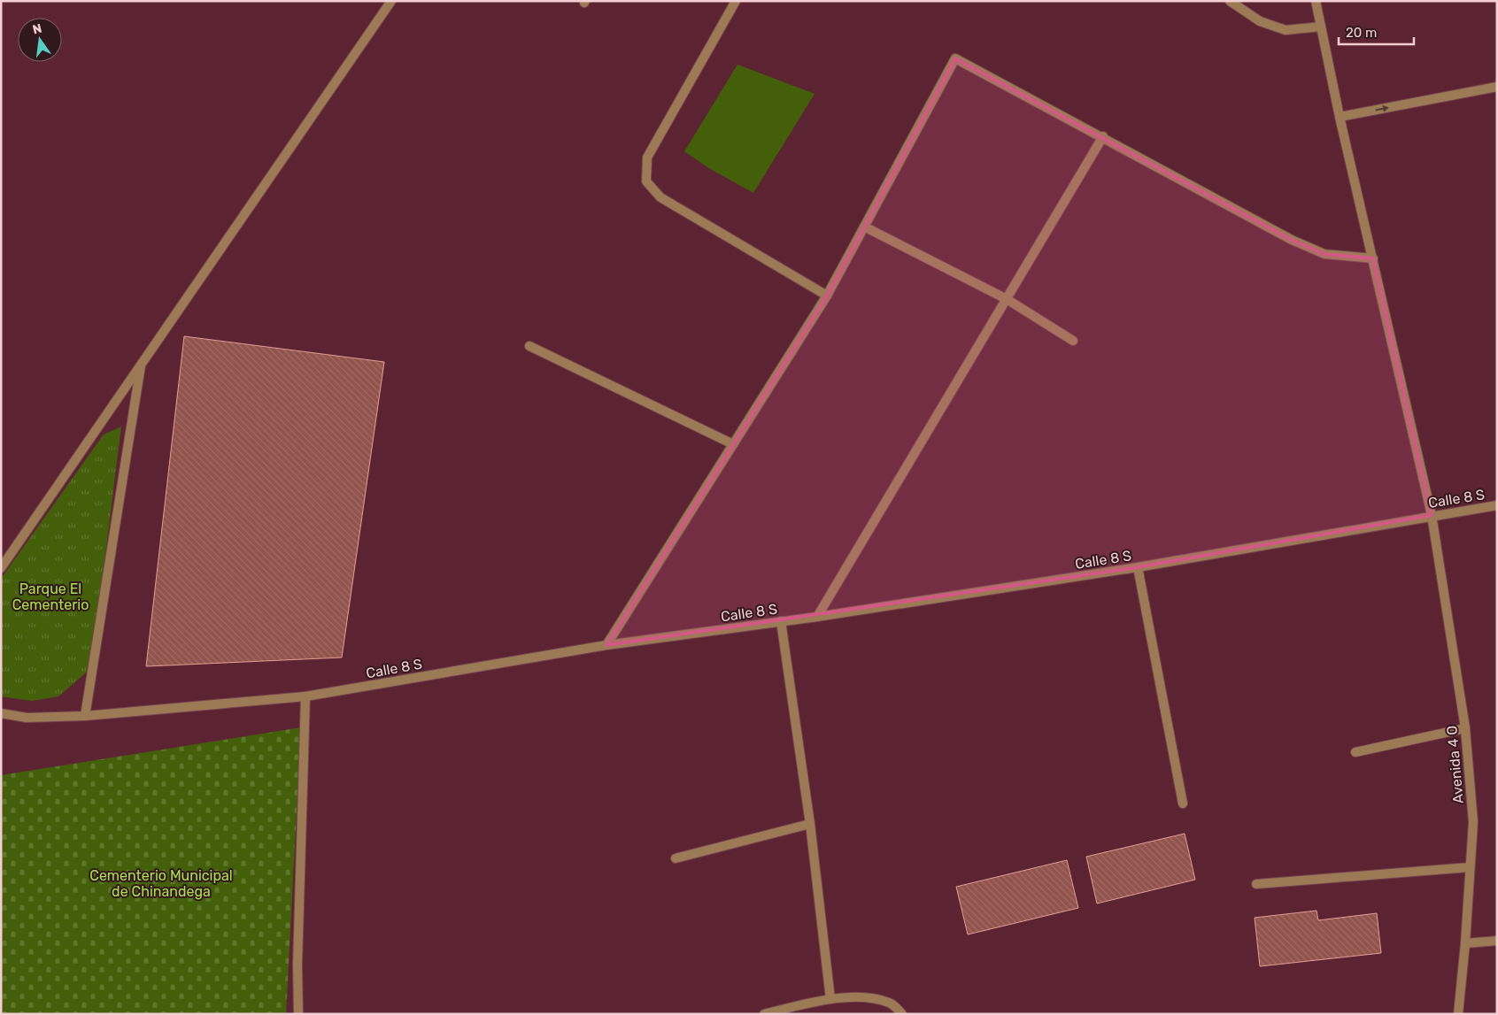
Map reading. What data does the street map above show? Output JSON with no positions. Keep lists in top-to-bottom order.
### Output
{
  "streets": {
    "street": ["Calle 8 S", "Avenida 4 O"]
  },
  "crossings": [
    ["Calle 8 S", "Avenida 4 O"]
  ],
  "parks": ["Parque El Cementerio", "Cementerio Municipal de Chinandega"],
  "scale_bar": "20 m",
  "north": "top"
}
